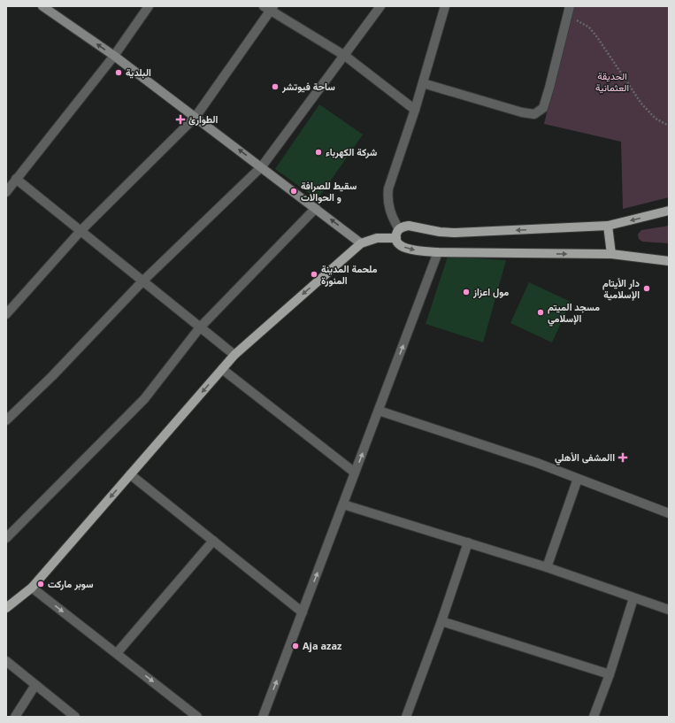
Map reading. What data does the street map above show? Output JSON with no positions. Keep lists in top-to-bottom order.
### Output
{
  "parks": ["الحديقة العثمانية"],
  "places": {
    "other": [
      "البلدية",
      "ساحة فيوتشر",
      "شركة الكهرباء",
      "سقيط للصرافة و الحوالات",
      "ملحمة المدينة المنورة",
      "دار الأيتام الإسلامية",
      "مول اعزاز",
      "مسجد الميتم الإسلامي",
      "سوبر ماركت",
      "Aja azaz"
    ],
    "health": ["الطوارئ", "االمشفى الأهلي"]
  }
}
